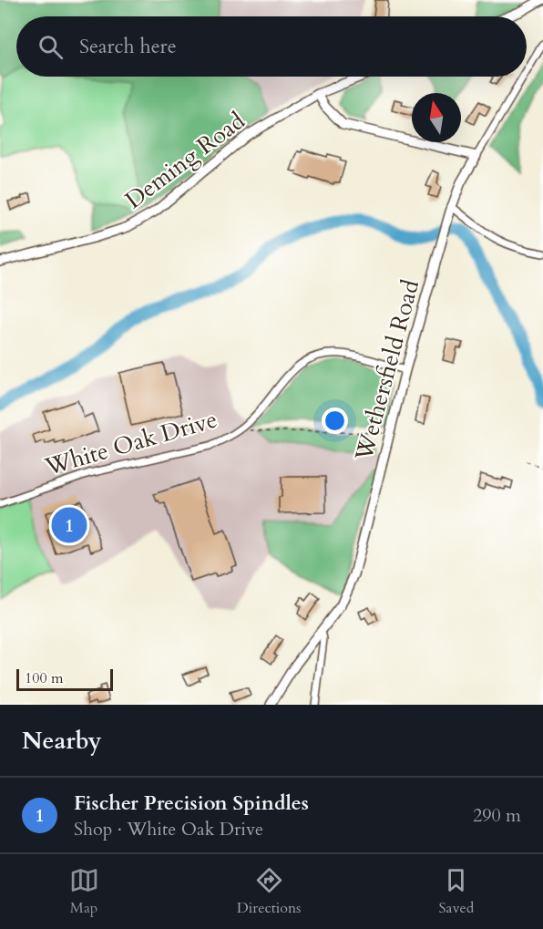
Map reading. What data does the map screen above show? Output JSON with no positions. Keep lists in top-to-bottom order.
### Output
{
  "streets": {
    "street": ["Deming Road", "Wethersfield Road", "White Oak Drive"]
  },
  "crossings": [
    ["Wethersfield Road", "White Oak Drive"]
  ],
  "scale_bar": "100 m",
  "north": "top",
  "page": {
    "search": "Search here",
    "pins": "1",
    "scale": "100 m",
    "heading": "Nearby",
    "list": [
      {
        "mark": "1",
        "name": "Fischer Precision Spindles",
        "note": "Shop · White Oak Drive",
        "value": "290 m"
      }
    ],
    "nav": ["Map", "Directions", "Saved"]
  }
}
